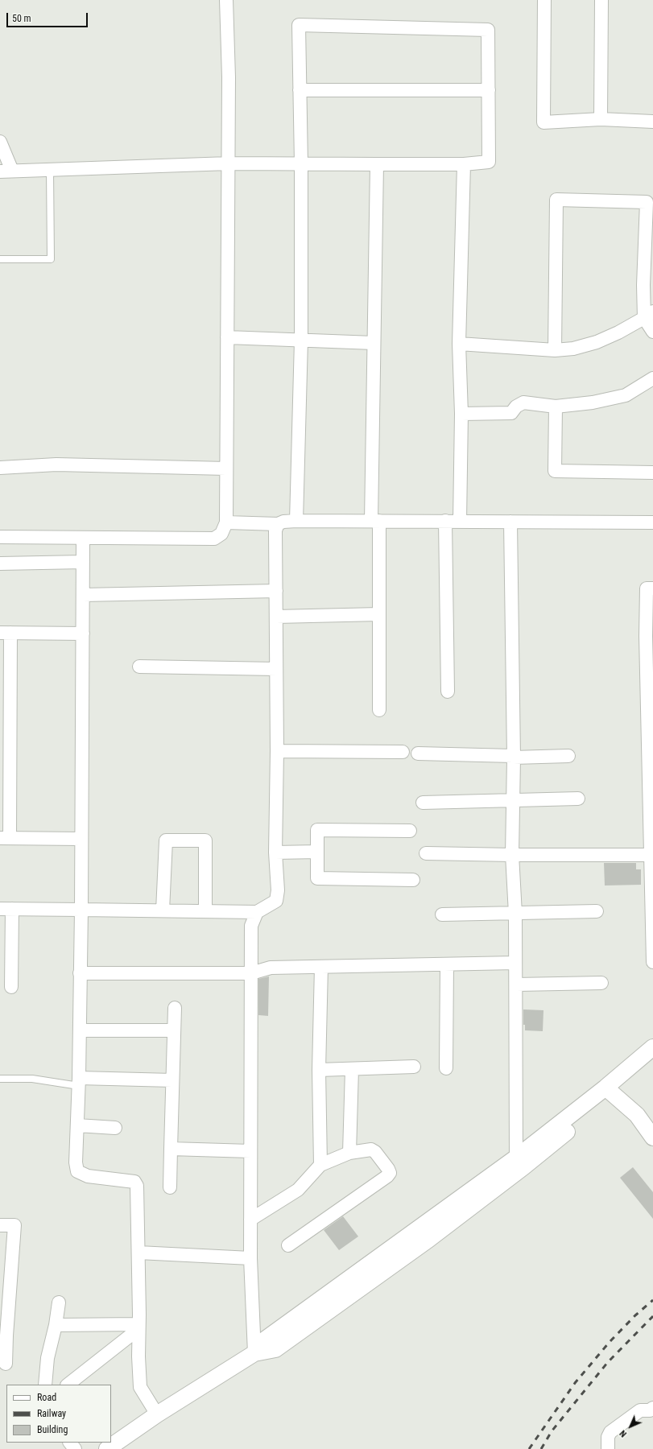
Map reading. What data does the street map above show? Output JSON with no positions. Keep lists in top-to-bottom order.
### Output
{
  "legend": ["Road", "Railway", "Building"],
  "scale_bar": "50 m",
  "north": "bottom left"
}
